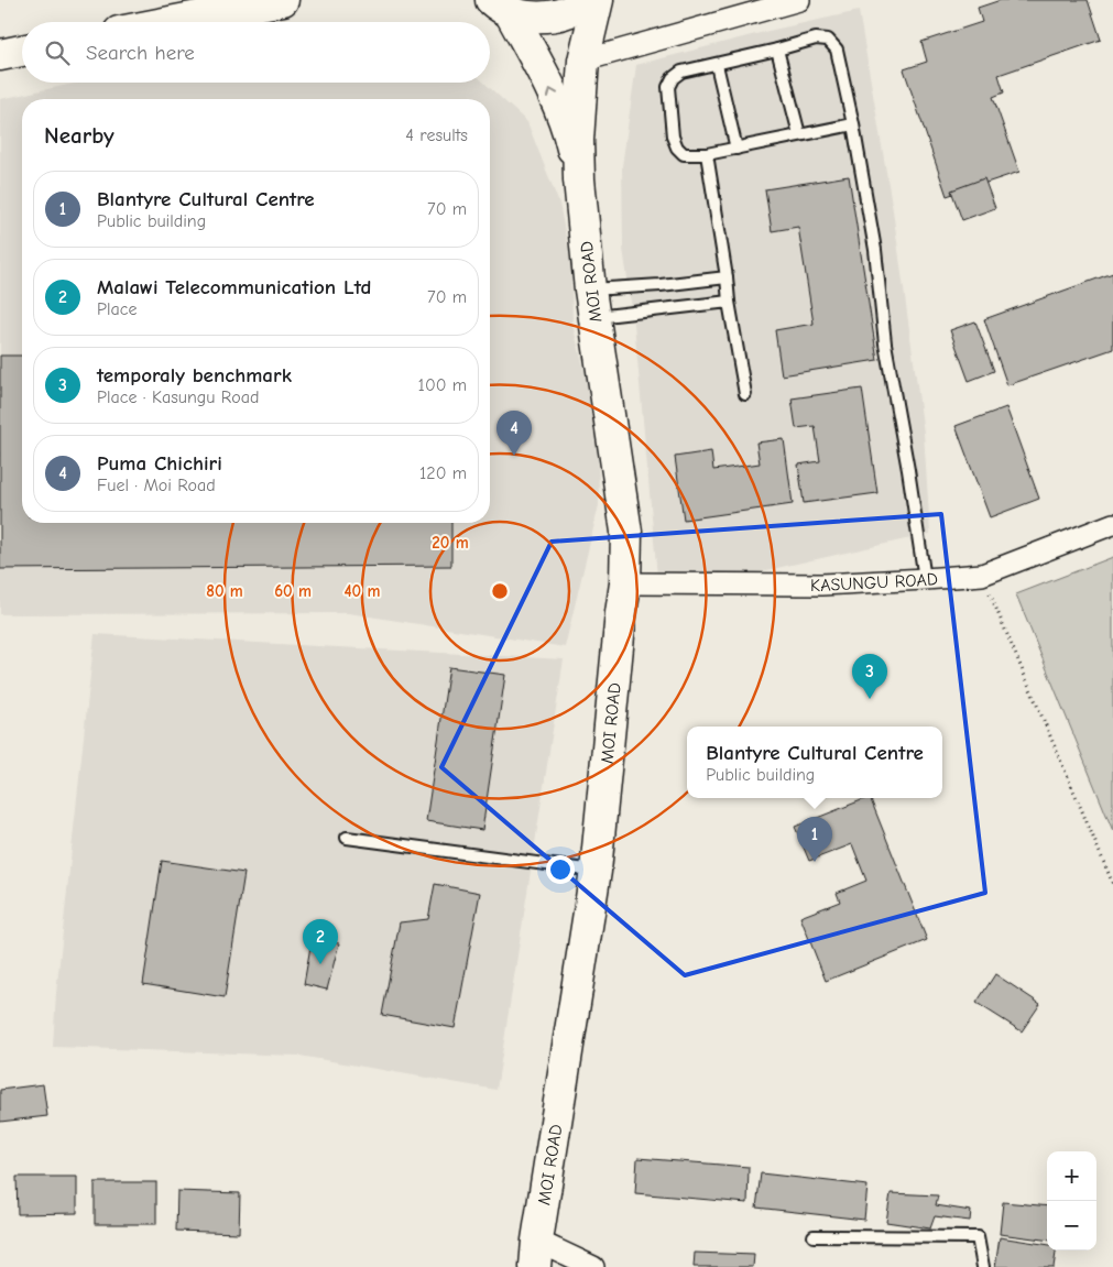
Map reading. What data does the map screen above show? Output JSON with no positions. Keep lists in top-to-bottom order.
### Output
{
  "streets": {
    "main road": ["MOI ROAD"],
    "street": ["KASUNGU ROAD"]
  },
  "crossings": [
    ["MOI ROAD", "KASUNGU ROAD"]
  ],
  "page": {
    "search": "Search here",
    "heading": ["Nearby", "4 results"],
    "list": [
      {
        "mark": "1",
        "name": "Blantyre Cultural Centre",
        "note": "Public building",
        "value": "70 m"
      },
      {
        "mark": "2",
        "name": "Malawi Telecommunication Ltd",
        "note": "Place",
        "value": "70 m"
      },
      {
        "mark": "3",
        "name": "temporaly benchmark",
        "note": "Place · Kasungu Road",
        "value": "100 m"
      },
      {
        "mark": "4",
        "name": "Puma Chichiri",
        "note": "Fuel · Moi Road",
        "value": "120 m"
      }
    ],
    "pins": [
      "4",
      "3",
      "1",
      "2"
    ],
    "popup": ["Blantyre Cultural Centre", "Public building"],
    "map_buttons": ["+", "−"]
  },
  "rings": [
    "20 m",
    "80 m",
    "60 m",
    "40 m"
  ]
}
